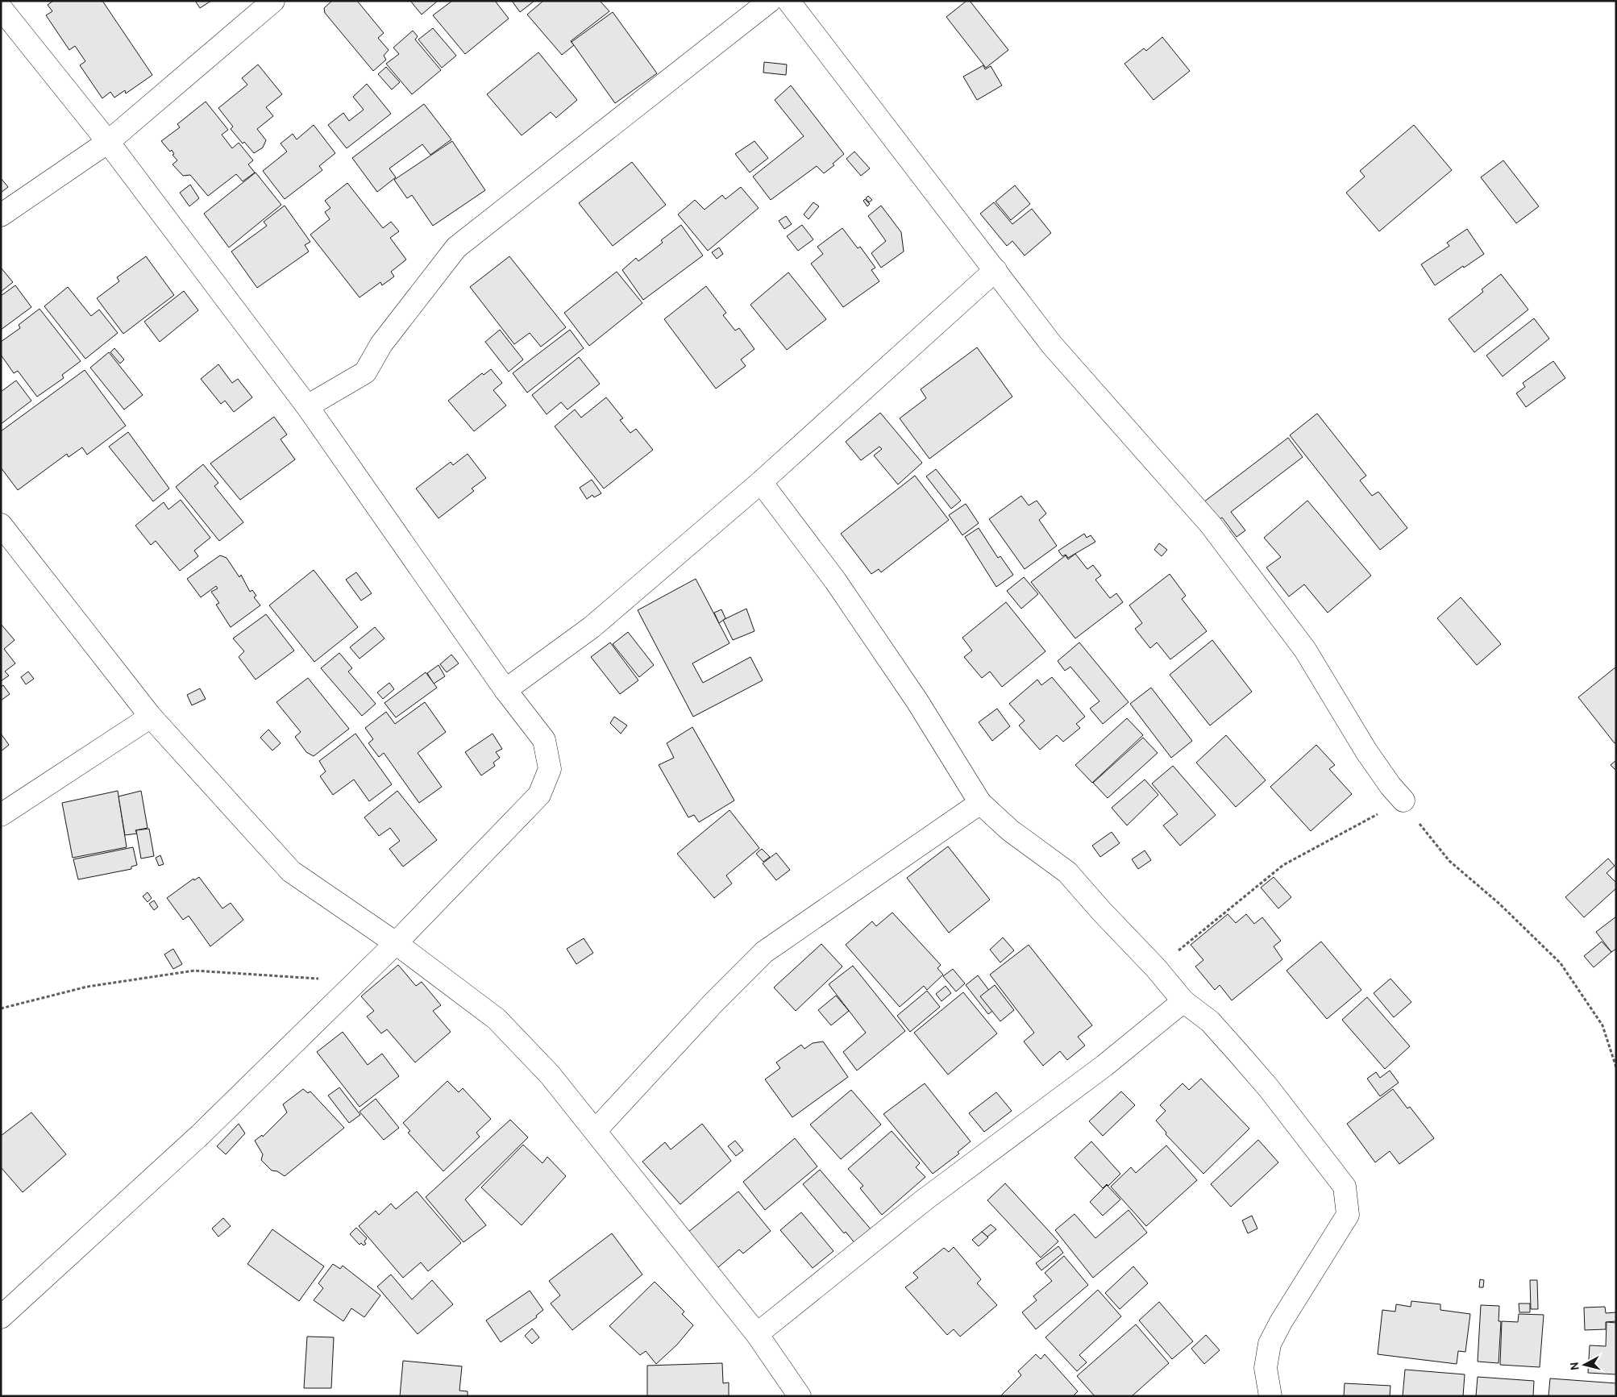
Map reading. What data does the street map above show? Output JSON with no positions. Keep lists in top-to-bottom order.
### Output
{
  "north": "left"
}
